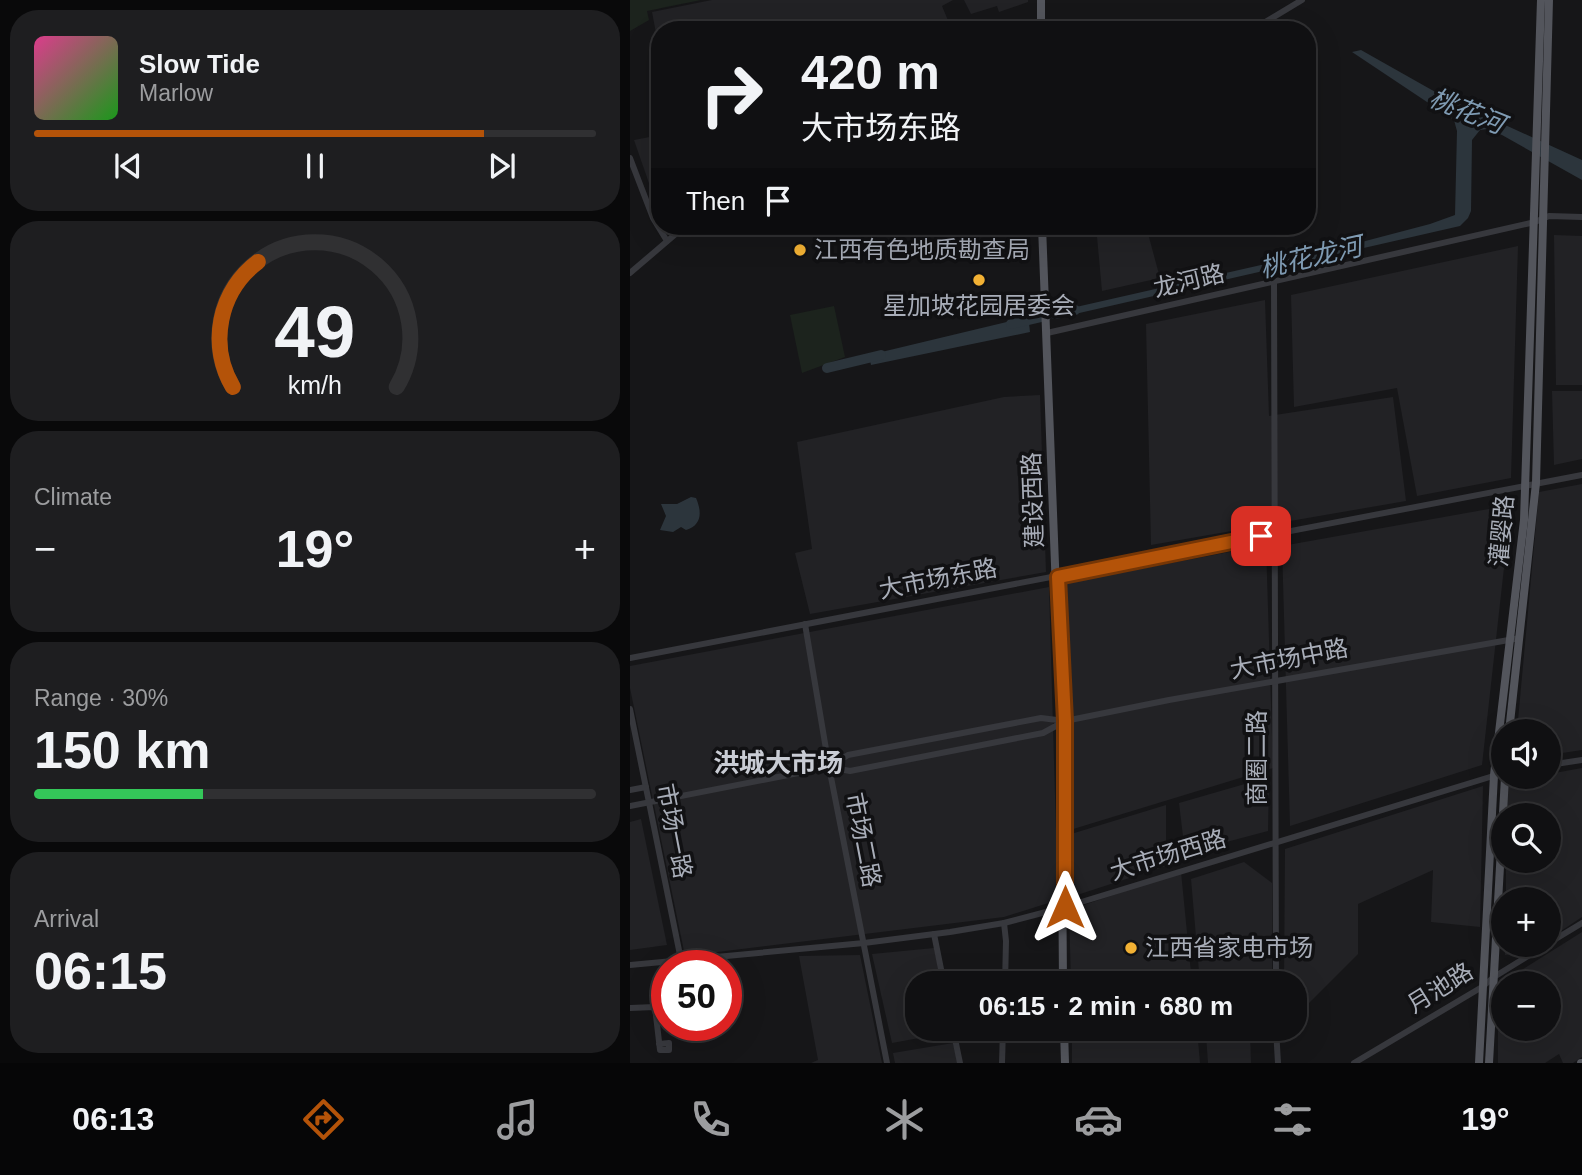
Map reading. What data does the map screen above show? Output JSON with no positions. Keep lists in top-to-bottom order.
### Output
{
  "streets": {
    "main road": ["建设西路", "灌婴路"],
    "street": [
      "龙河路",
      "大市场东路",
      "大市场中路",
      "商圈二路",
      "市场一路",
      "市场二路",
      "大市场西路",
      "月池路"
    ]
  },
  "crossings": [
    ["龙河路", "建设西路"],
    ["龙河路", "灌婴路"],
    ["龙河路", "商圈二路"],
    ["建设西路", "大市场东路"],
    ["建设西路", "大市场中路"],
    ["建设西路", "大市场西路"],
    ["灌婴路", "大市场东路"],
    ["灌婴路", "大市场中路"],
    ["灌婴路", "月池路"],
    ["大市场东路", "商圈二路"],
    ["大市场东路", "市场二路"],
    ["大市场中路", "商圈二路"],
    ["大市场中路", "市场一路"],
    ["大市场中路", "市场二路"],
    ["商圈二路", "大市场西路"],
    ["市场二路", "大市场西路"]
  ],
  "districts": ["洪城大市场"],
  "water": ["桃花河", "桃花龙河"],
  "places": ["江西有色地质勘查局", "星加坡花园居委会", "江西省家电市场"],
  "page": {
    "turn": ["420 m", "大市场东路"],
    "song": ["Slow Tide", "Marlow"],
    "then": "Then",
    "tile": [
      "Climate",
      ["Range · 30%", "150 km"],
      ["Arrival", "06:15"]
    ],
    "heat": ["−", "19°", "+"],
    "map_buttons": ["+", "−"],
    "limit": "50",
    "trip": "06:15 · 2 min · 680 m",
    "tabs": ["06:13", "19°"],
    "gauge": ["49", "km/h"]
  }
}
